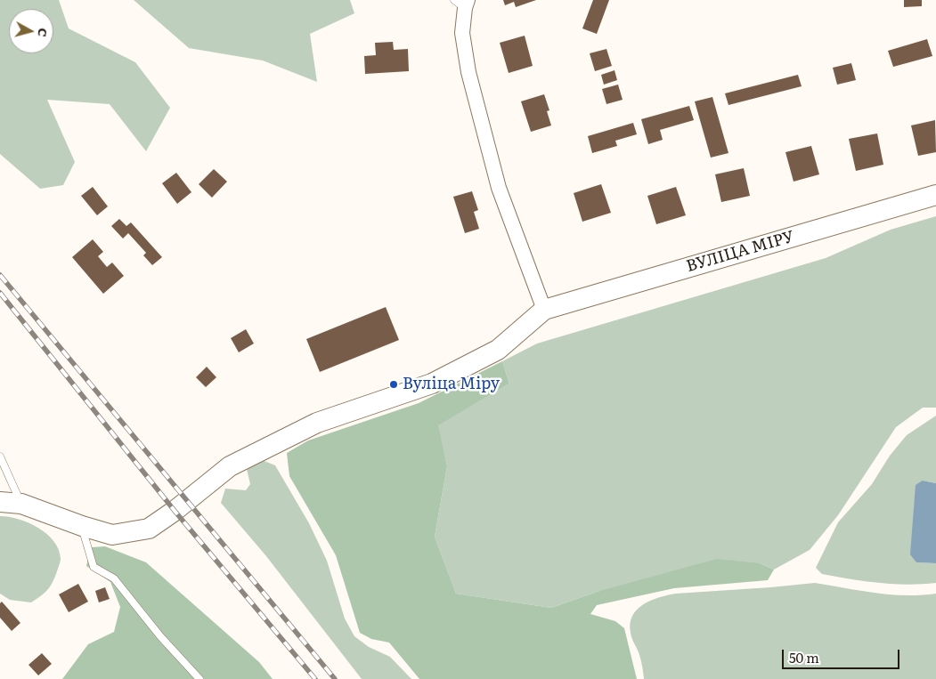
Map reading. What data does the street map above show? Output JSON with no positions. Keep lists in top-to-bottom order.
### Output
{
  "streets": {
    "street": ["ВУЛІЦА МІРУ"]
  },
  "places": ["Вуліца Міру"],
  "scale_bar": "50 m",
  "north": "right"
}
